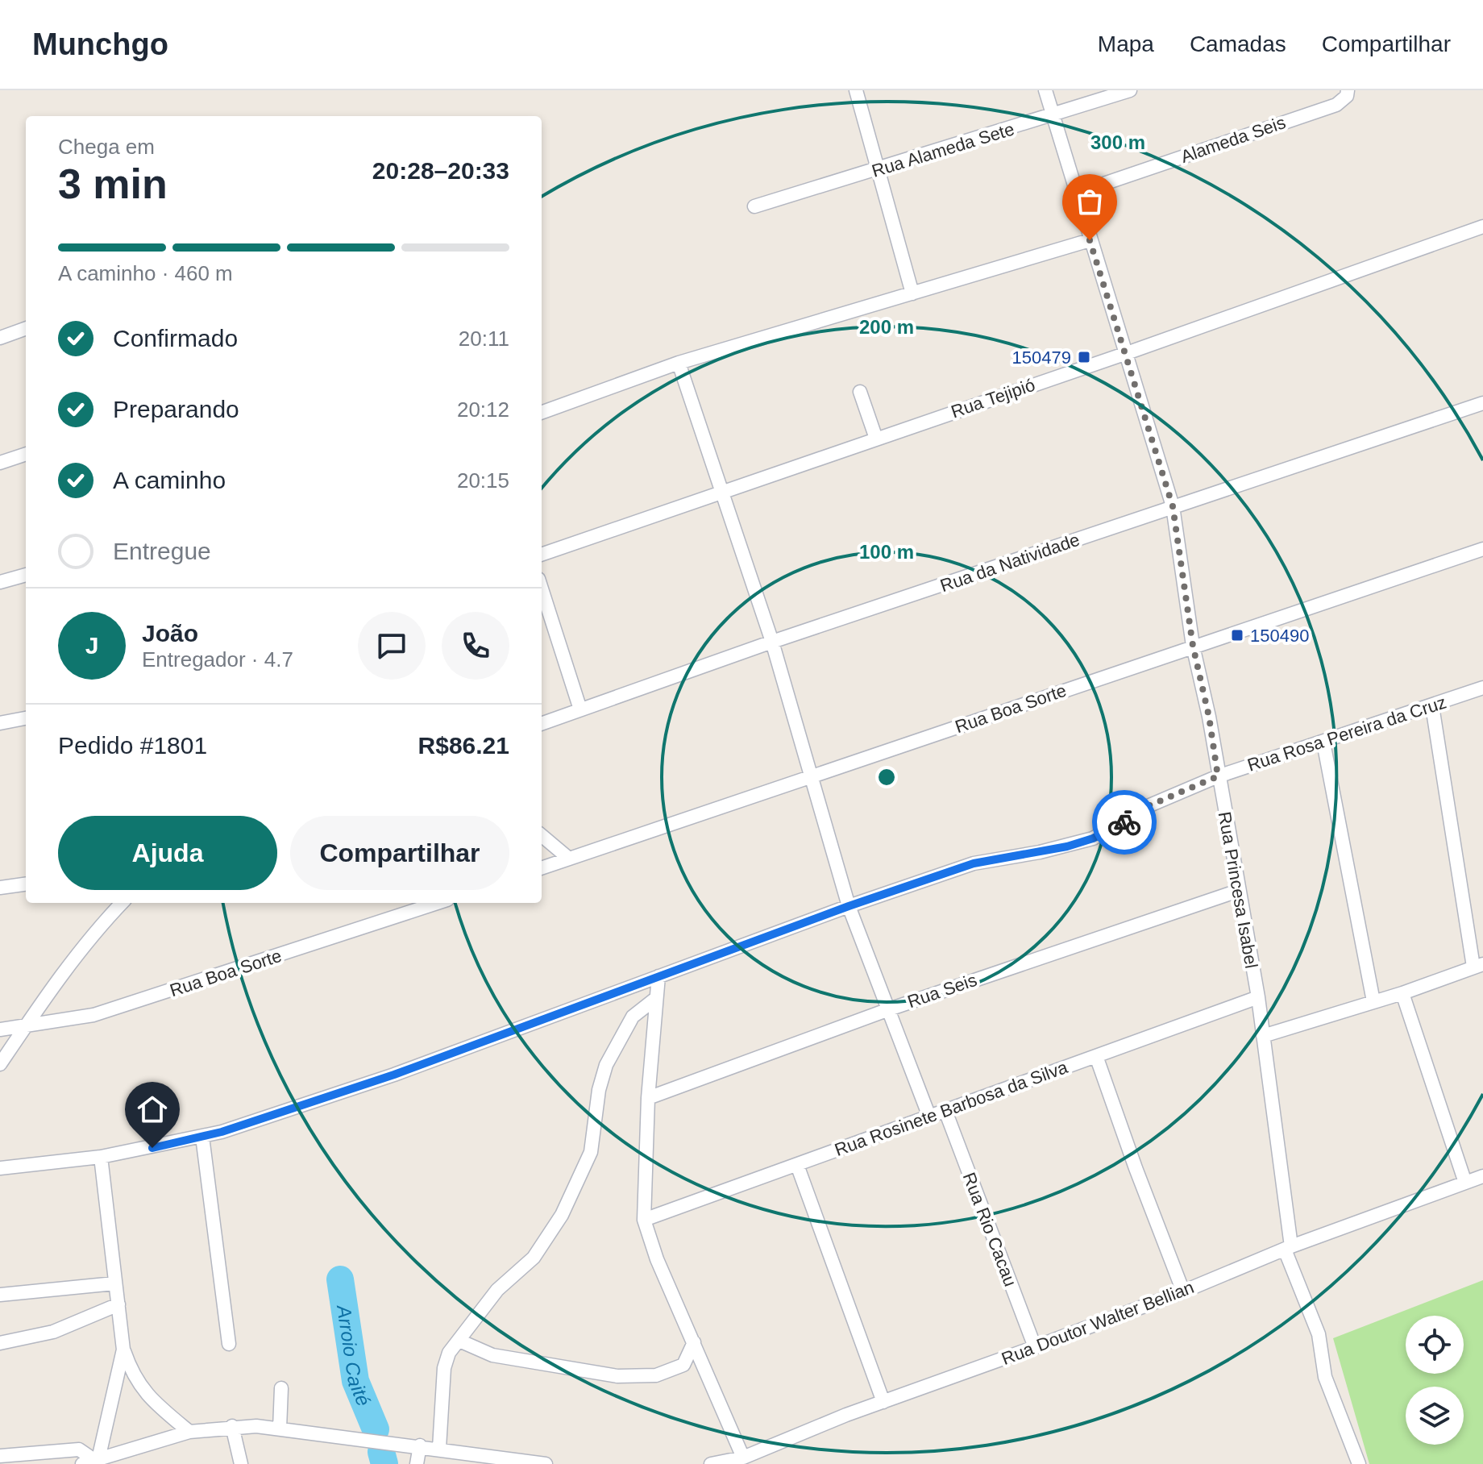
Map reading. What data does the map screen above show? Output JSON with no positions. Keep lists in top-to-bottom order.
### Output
{
  "streets": {
    "street": [
      "Alameda Seis",
      "Rua Alameda Sete",
      "Rua Tejipió",
      "Rua da Natividade",
      "Rua Boa Sorte",
      "Rua Rosa Pereira da Cruz",
      "Rua Princesa Isabel",
      "Rua Seis",
      "Rua Rosinete Barbosa da Silva",
      "Rua Rio Cacau",
      "Rua Doutor Walter Bellian"
    ]
  },
  "crossings": [
    ["Alameda Seis", "Rua Princesa Isabel"],
    ["Rua Alameda Sete", "Rua Princesa Isabel"],
    ["Rua Tejipió", "Rua Princesa Isabel"],
    ["Rua da Natividade", "Rua Princesa Isabel"],
    ["Rua Boa Sorte", "Rua Princesa Isabel"],
    ["Rua Rosa Pereira da Cruz", "Rua Princesa Isabel"],
    ["Rua Princesa Isabel", "Rua Seis"],
    ["Rua Princesa Isabel", "Rua Rosinete Barbosa da Silva"],
    ["Rua Princesa Isabel", "Rua Doutor Walter Bellian"],
    ["Rua Rosinete Barbosa da Silva", "Rua Rio Cacau"],
    ["Rua Rio Cacau", "Rua Doutor Walter Bellian"]
  ],
  "water": ["Arroio Caité"],
  "places": {
    "transit": ["150479", "150490"]
  },
  "page": {
    "header": "Munchgo",
    "nav": ["Mapa", "Camadas", "Compartilhar"],
    "heading": ["3 min", "Chega em", "20:28–20:33"],
    "panel": [
      "João",
      "Entregador · 4.7",
      "Pedido #1801",
      "R$86.21"
    ],
    "bar": "A caminho · 460 m",
    "list": [
      ["Confirmado", "20:11"],
      ["Preparando", "20:12"],
      ["A caminho", "20:15"],
      "Entregue"
    ],
    "round": "J",
    "buttons": ["Ajuda", "Compartilhar"]
  },
  "rings": ["300 m", "200 m", "100 m"]
}
